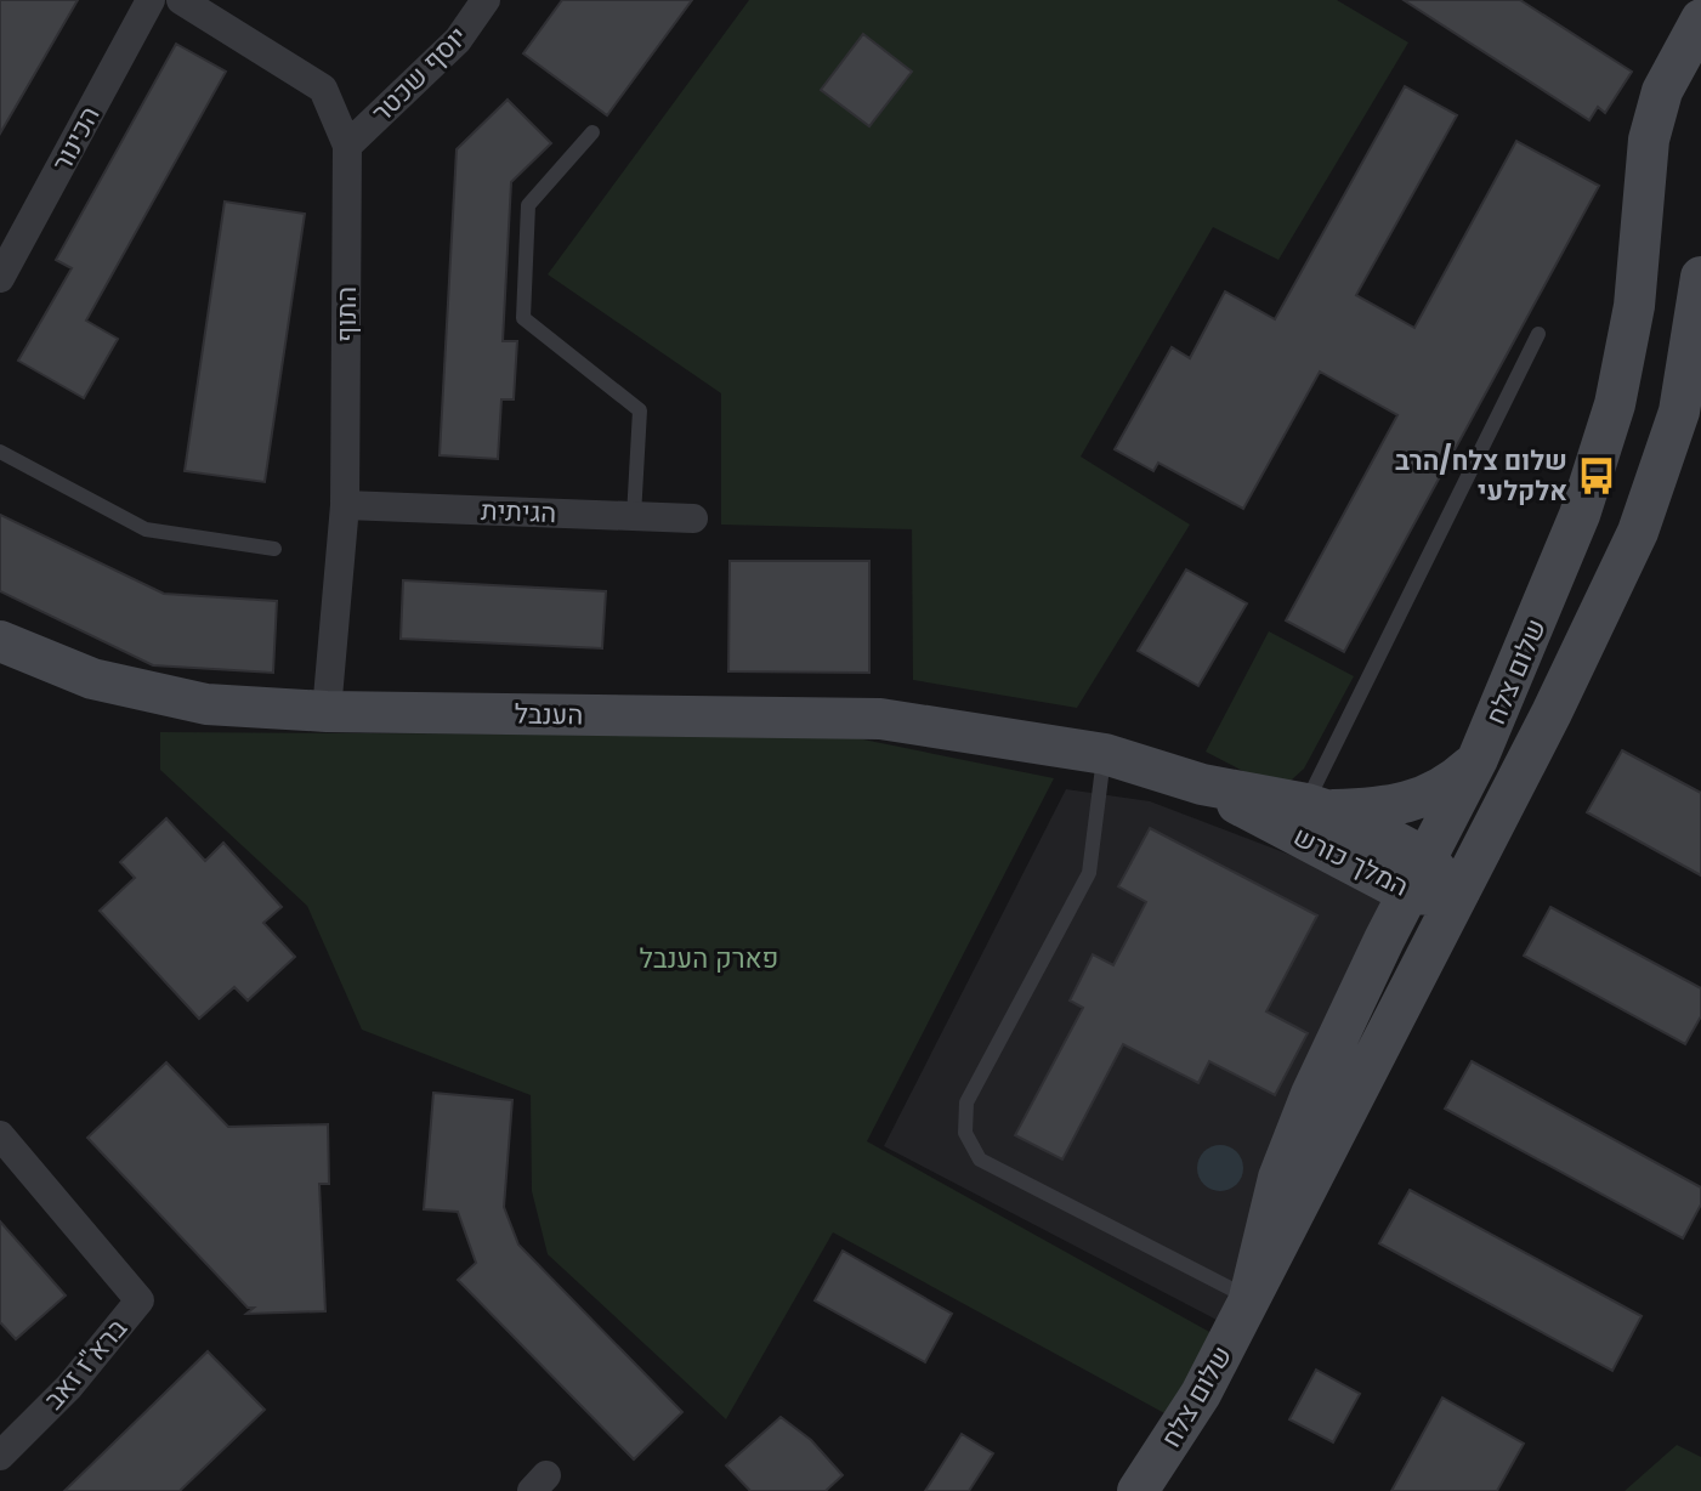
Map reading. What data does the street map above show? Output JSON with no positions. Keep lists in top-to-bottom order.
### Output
{
  "streets": {
    "street": [
      "יוסף שכטר",
      "הכינור",
      "התוף",
      "הגיתית",
      "שלום צלח",
      "הענבל",
      "המלך כורש",
      "ברא\"ז זאב"
    ]
  },
  "crossings": [
    ["יוסף שכטר", "התוף"],
    ["התוף", "הגיתית"],
    ["התוף", "הענבל"],
    ["שלום צלח", "המלך כורש"],
    ["הענבל", "המלך כורש"]
  ],
  "parks": ["פארק הענבל"],
  "places": {
    "bus stop": ["שלום צלח/הרב אלקלעי"]
  }
}
